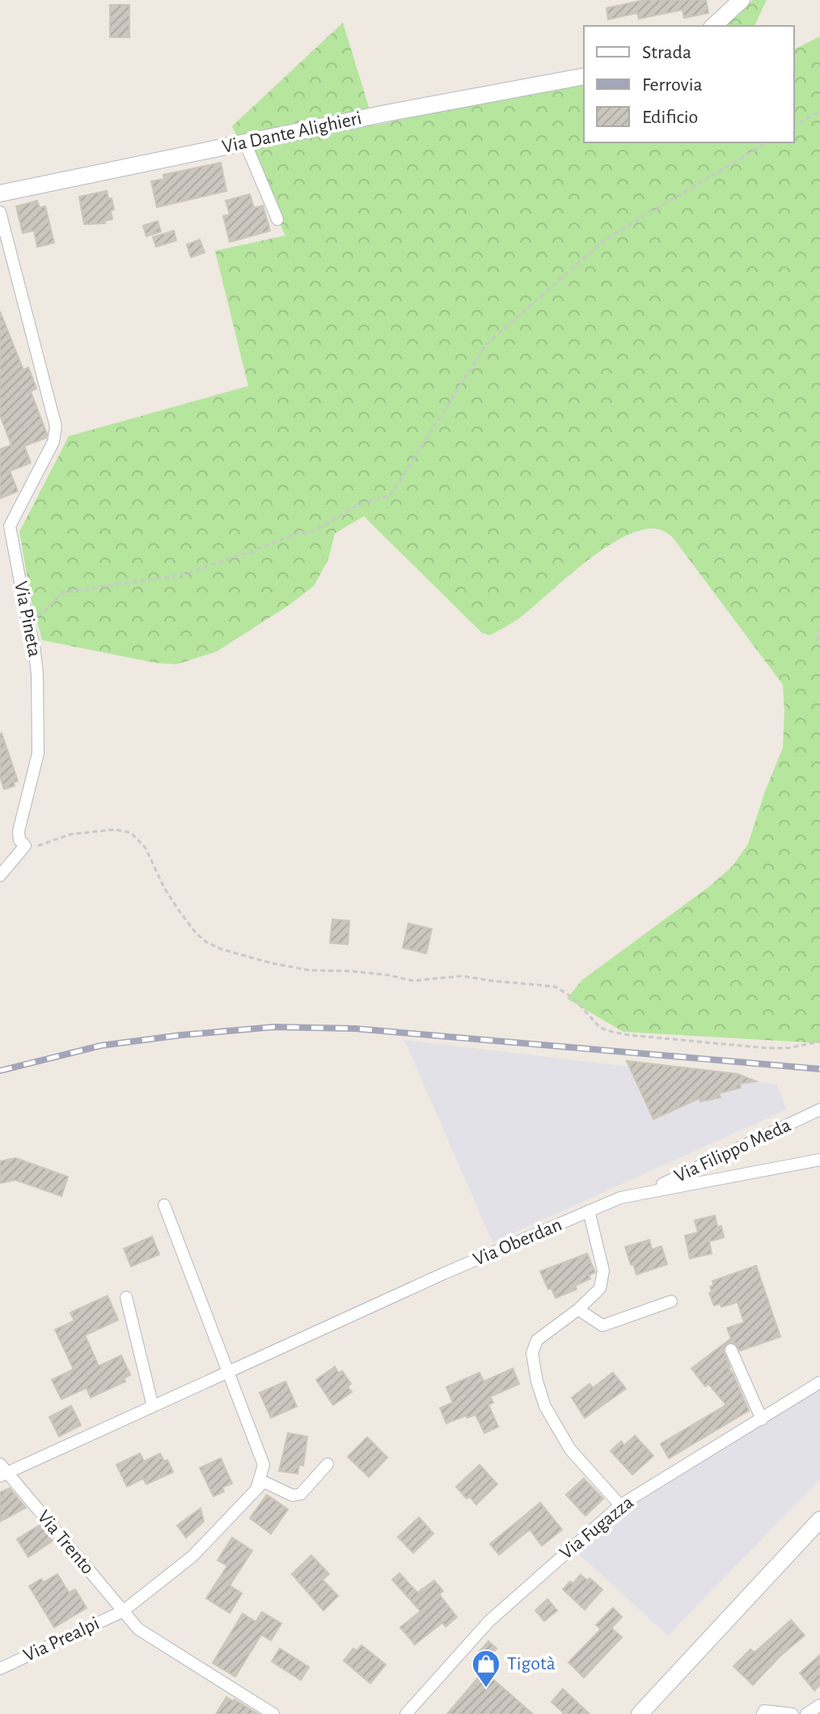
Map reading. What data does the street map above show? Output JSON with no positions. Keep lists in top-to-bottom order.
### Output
{
  "streets": {
    "street": [
      "Via Dante Alighieri",
      "Via Pineta",
      "Via Filippo Meda",
      "Via Oberdan",
      "Via Fugazza",
      "Via Trento",
      "Via Prealpi"
    ]
  },
  "crossings": [
    ["Via Filippo Meda", "Via Oberdan"],
    ["Via Oberdan", "Via Trento"],
    ["Via Trento", "Via Prealpi"]
  ],
  "places": {
    "shop": ["Tigotà"]
  },
  "legend": ["Strada", "Ferrovia", "Edificio"]
}
